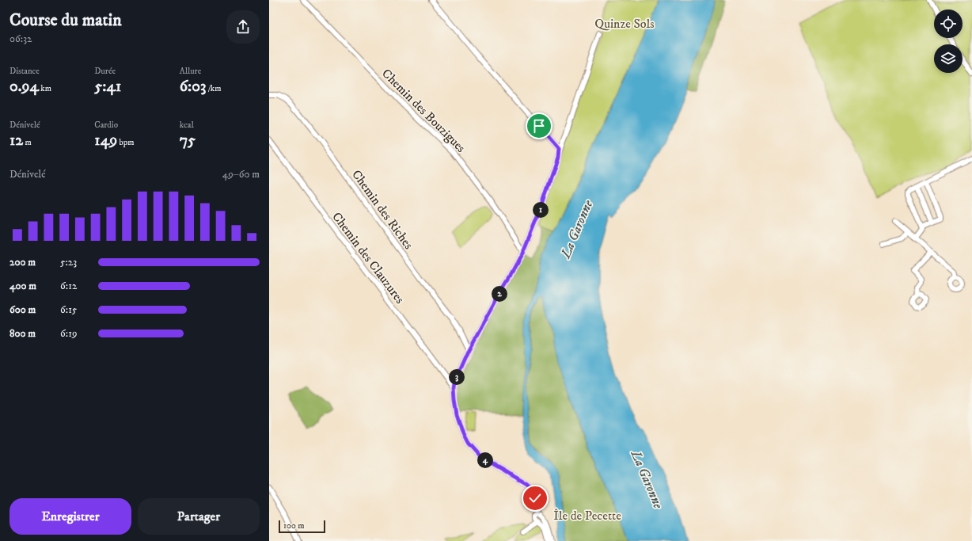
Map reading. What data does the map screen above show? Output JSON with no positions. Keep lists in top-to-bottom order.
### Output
{
  "streets": {
    "street": ["Chemin des Bouzigues", "Chemin des Riches", "Chemin des Clauzures"]
  },
  "water": ["La Garonne"],
  "parks": ["Quinze Sols", "Île de Pecette"],
  "scale_bar": "100 m",
  "page": {
    "heading": ["Course du matin", "06:32"],
    "stats": [
      ["Distance", "0.94 km"],
      ["Durée", "5:41"],
      ["Allure", "6:03 /km"],
      ["Dénivelé", "12 m"],
      ["Cardio", "149 bpm"],
      ["kcal", "75"]
    ],
    "chart": ["Dénivelé", "49–60 m"],
    "pins": [
      "1",
      "2",
      "3",
      "4"
    ],
    "list": [
      {
        "name": "200 m",
        "note": "5:23"
      },
      {
        "name": "400 m",
        "note": "6:12"
      },
      {
        "name": "600 m",
        "note": "6:15"
      },
      {
        "name": "800 m",
        "note": "6:19"
      }
    ],
    "buttons": ["Enregistrer", "Partager"],
    "scale": "100 m"
  }
}
